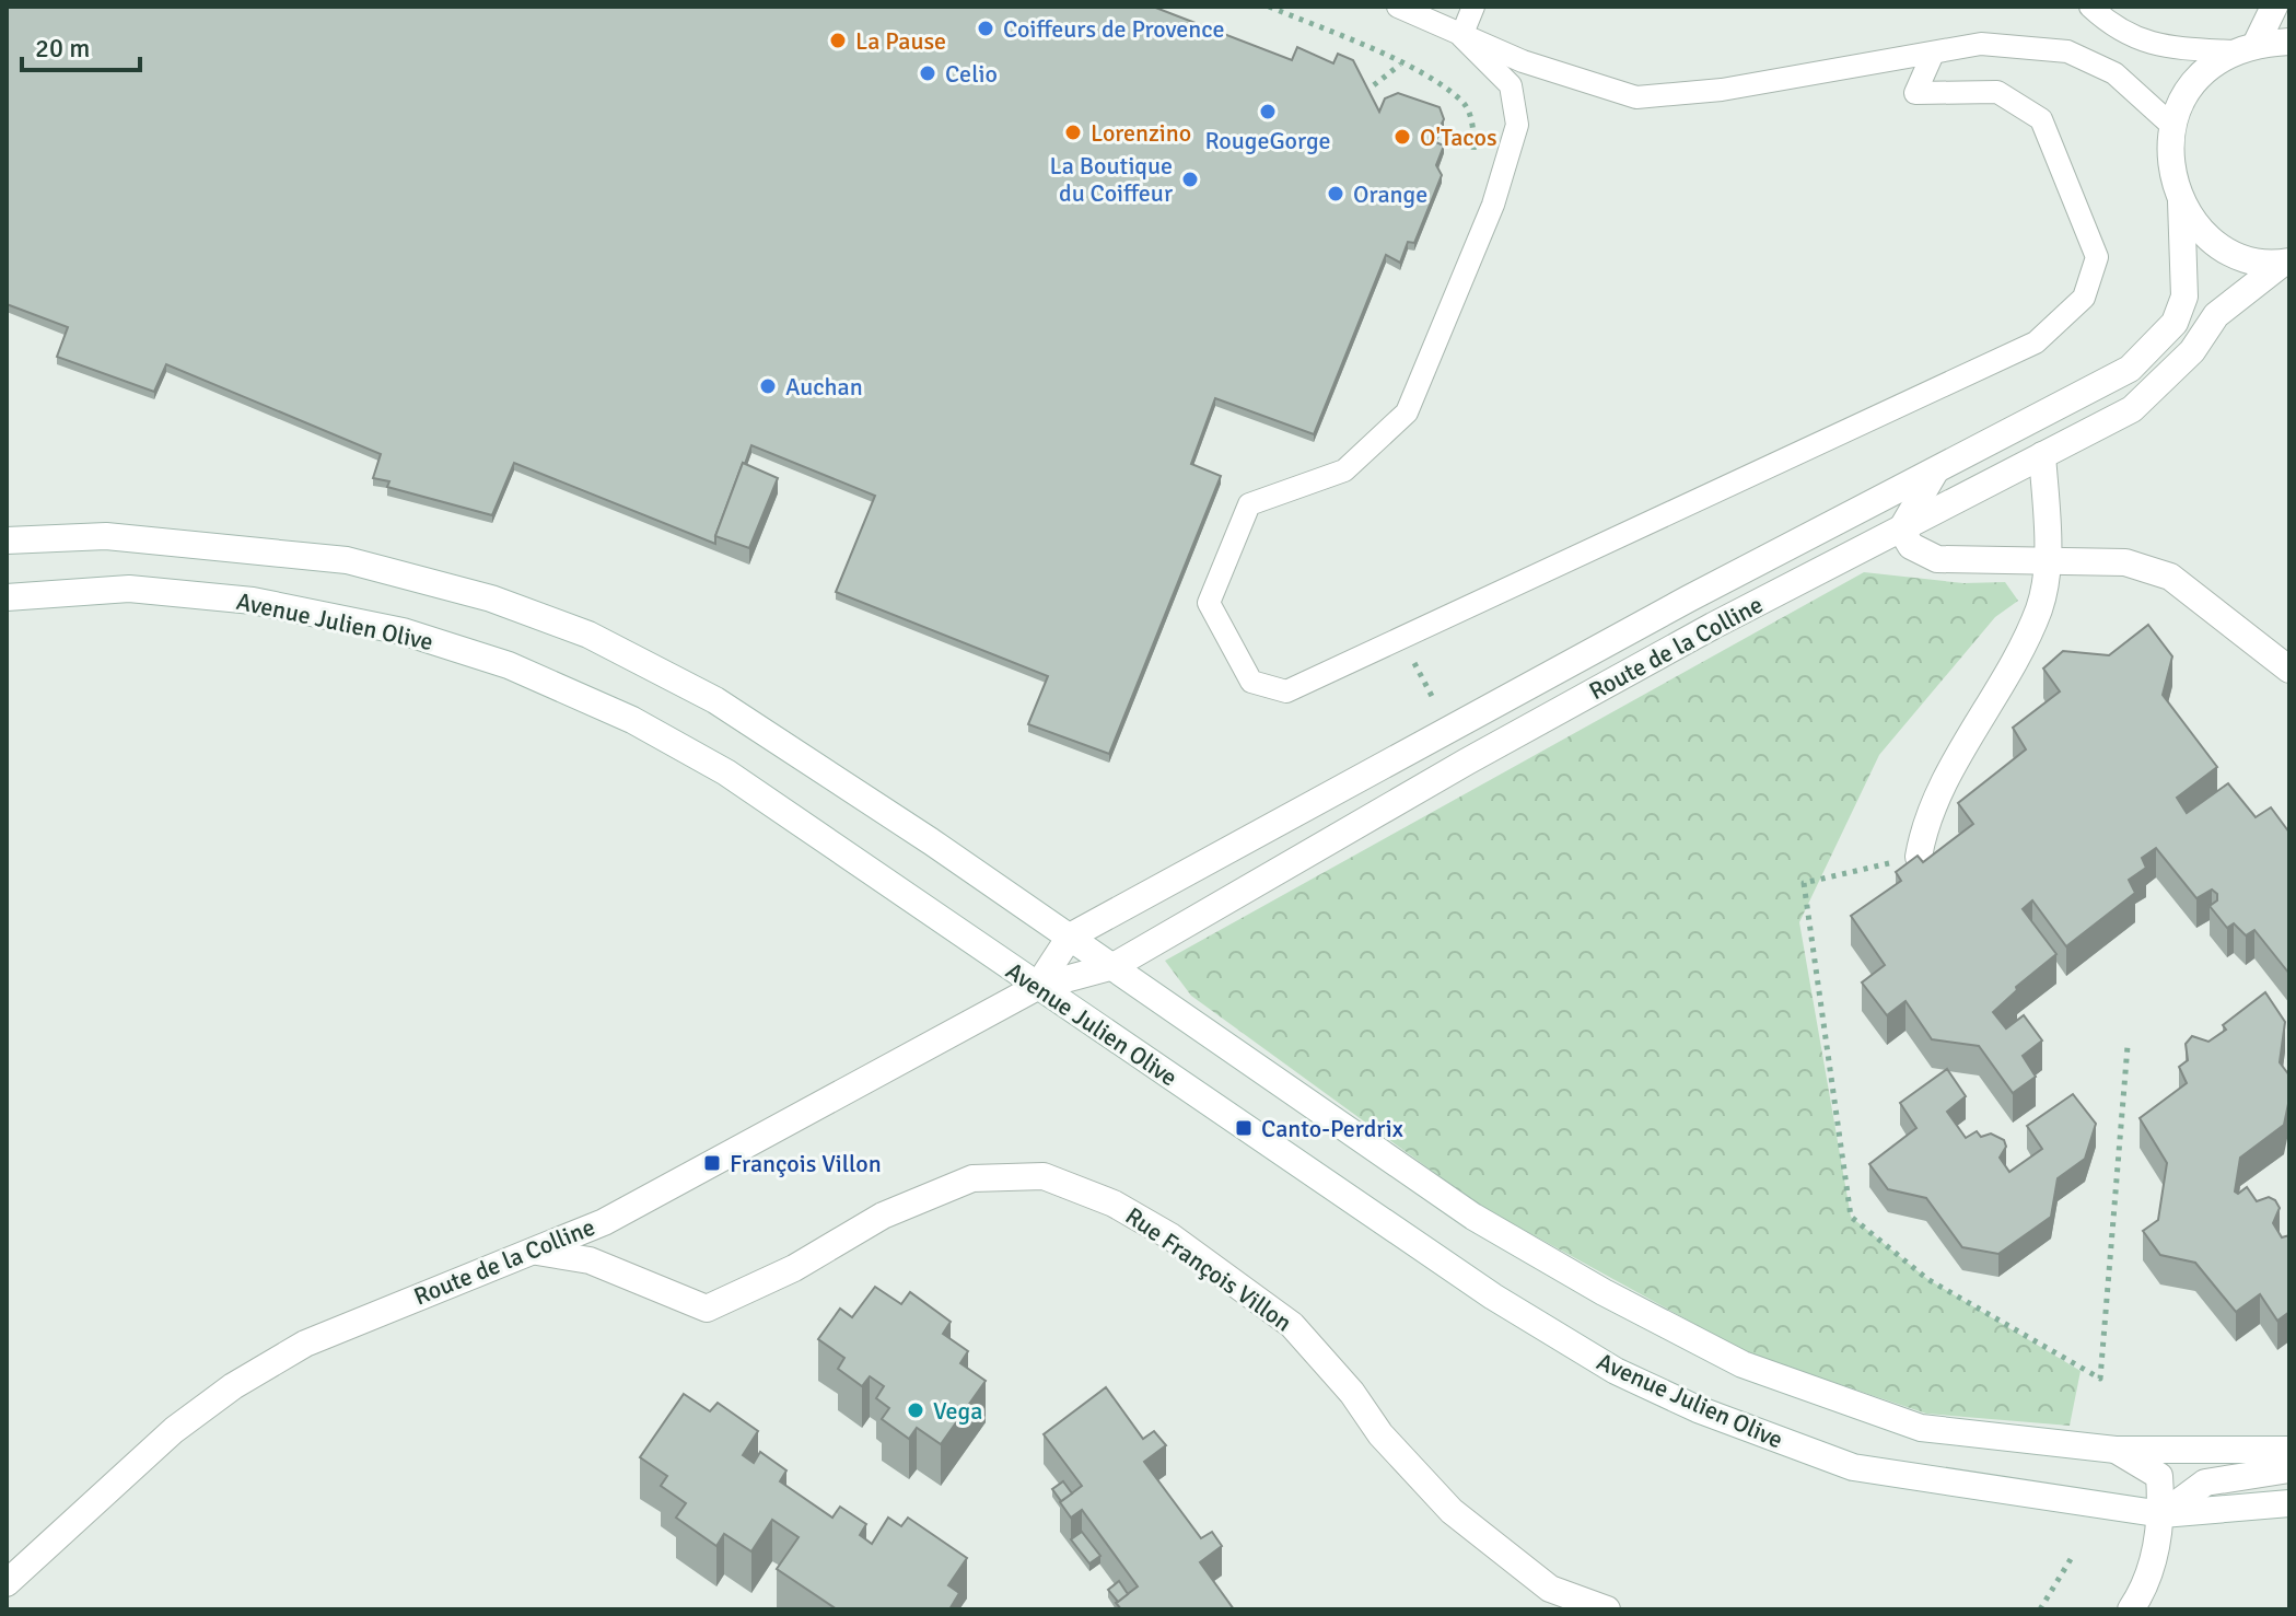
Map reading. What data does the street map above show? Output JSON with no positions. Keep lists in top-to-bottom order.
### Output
{
  "streets": {
    "street": ["Avenue Julien Olive", "Route de la Colline", "Rue François Villon"]
  },
  "crossings": [
    ["Avenue Julien Olive", "Route de la Colline"],
    ["Route de la Colline", "Rue François Villon"]
  ],
  "places": {
    "other": [
      "Coiffeurs de Provence",
      "La Pause",
      "Celio",
      "RougeGorge",
      "Lorenzino",
      "O'Tacos",
      "La Boutique du Coiffeur",
      "Orange",
      "Auchan",
      "Vega"
    ],
    "transit": ["Canto-Perdrix", "François Villon"]
  },
  "scale_bar": "20 m"
}
